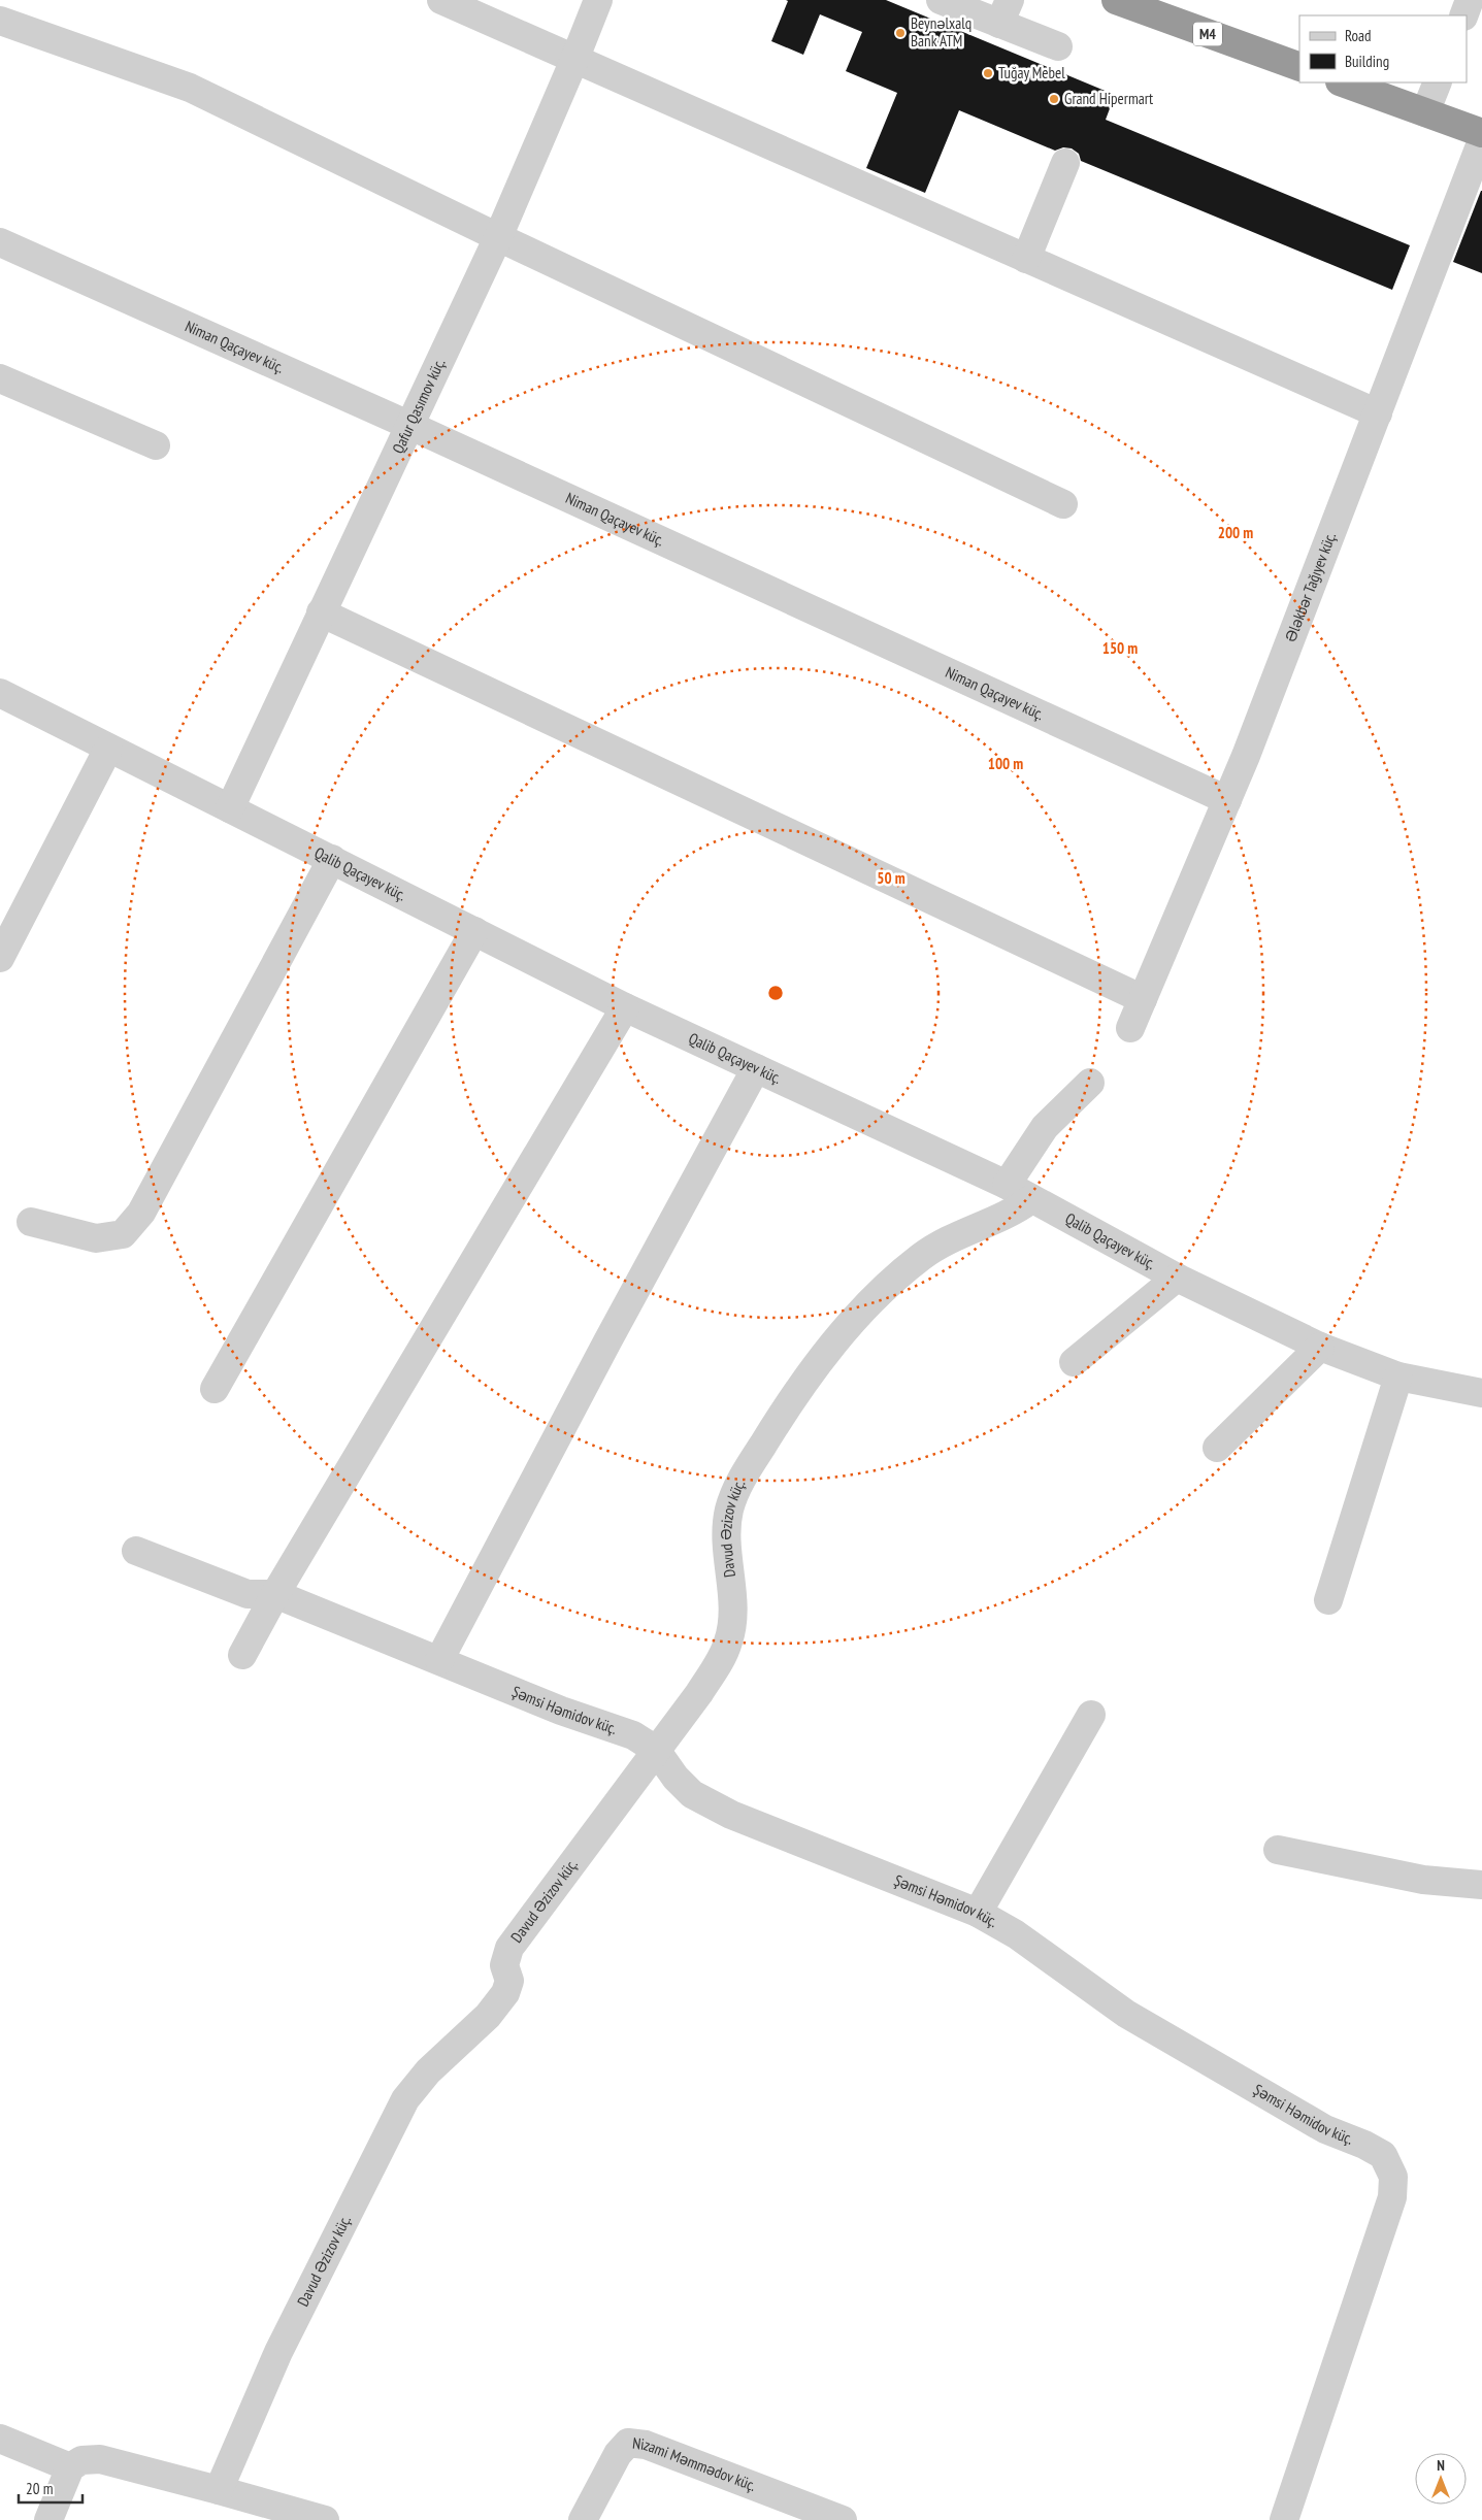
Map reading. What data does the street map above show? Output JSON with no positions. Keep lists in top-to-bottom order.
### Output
{
  "streets": {
    "highway": ["M4"],
    "street": [
      "Niman Qaçayev küç.",
      "Qafur Qasımov küç.",
      "Ələkbər Tağıyev küç.",
      "Qalib Qaçayev küç.",
      "Davud Əzizov küç.",
      "Şəmsi Həmidov küç.",
      "Nizami Məmmədov küç."
    ]
  },
  "crossings": [
    ["Niman Qaçayev küç.", "Qafur Qasımov küç."],
    ["Niman Qaçayev küç.", "Ələkbər Tağıyev küç."],
    ["Qafur Qasımov küç.", "Qalib Qaçayev küç."],
    ["Qalib Qaçayev küç.", "Davud Əzizov küç."],
    ["Davud Əzizov küç.", "Şəmsi Həmidov küç."]
  ],
  "places": ["Beynəlxalq Bank ATM", "Tuğay Mebel", "Grand Hipermart"],
  "legend": ["Road", "Building"],
  "scale_bar": "20 m",
  "north": "top",
  "rings": [
    "200 m",
    "150 m",
    "100 m",
    "50 m"
  ]
}
